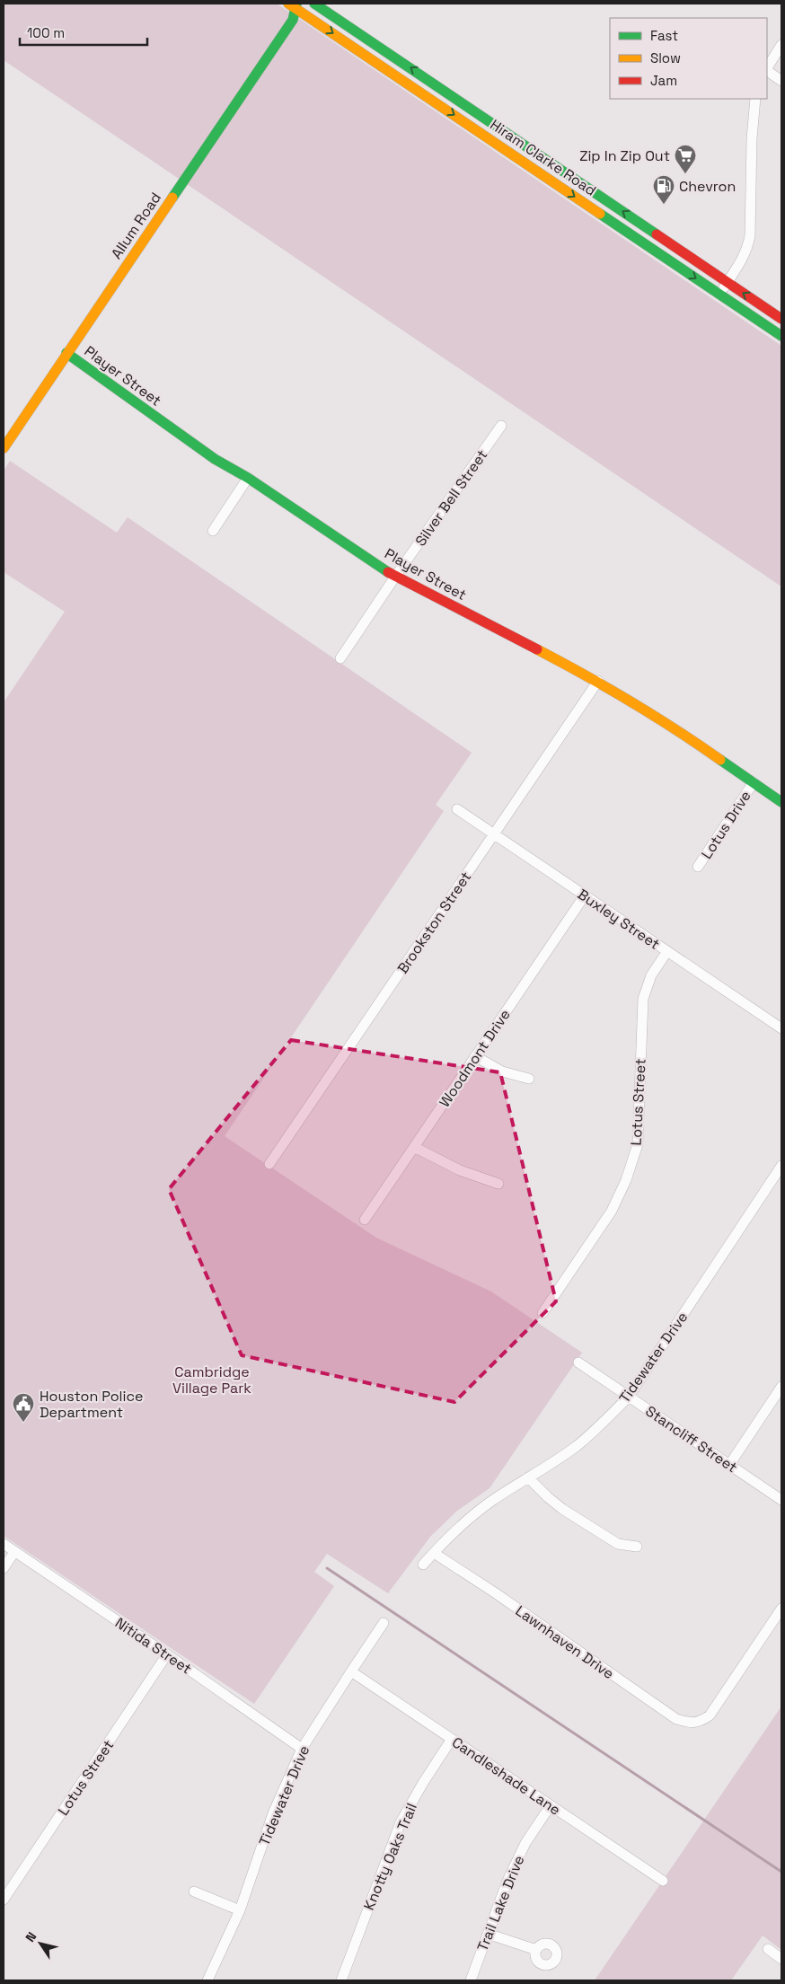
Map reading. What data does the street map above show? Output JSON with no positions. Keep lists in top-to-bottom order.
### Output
{
  "streets": {
    "street": [
      "Hiram Clarke Road",
      "Allum Road",
      "Player Street",
      "Silver Bell Street",
      "Lotus Drive",
      "Buxley Street",
      "Brookston Street",
      "Woodmont Drive",
      "Lotus Street",
      "Tidewater Drive",
      "Stancliff Street",
      "Lawnhaven Drive",
      "Nitida Street",
      "Candleshade Lane",
      "Knotty Oaks Trail",
      "Trail Lake Drive"
    ]
  },
  "crossings": [
    ["Hiram Clarke Road", "Allum Road"],
    ["Allum Road", "Player Street"],
    ["Player Street", "Silver Bell Street"],
    ["Player Street", "Lotus Drive"],
    ["Player Street", "Brookston Street"],
    ["Buxley Street", "Brookston Street"],
    ["Buxley Street", "Woodmont Drive"],
    ["Buxley Street", "Lotus Street"],
    ["Lotus Street", "Nitida Street"],
    ["Tidewater Drive", "Stancliff Street"],
    ["Tidewater Drive", "Lawnhaven Drive"],
    ["Tidewater Drive", "Nitida Street"],
    ["Tidewater Drive", "Candleshade Lane"],
    ["Candleshade Lane", "Knotty Oaks Trail"],
    ["Candleshade Lane", "Trail Lake Drive"]
  ],
  "parks": ["Cambridge Village Park"],
  "places": {
    "supermarket": ["Zip In Zip Out"],
    "fuel station": ["Chevron"],
    "public building": ["Houston Police Department"]
  },
  "legend": ["Fast", "Slow", "Jam"],
  "scale_bar": "100 m",
  "north": "top left"
}
